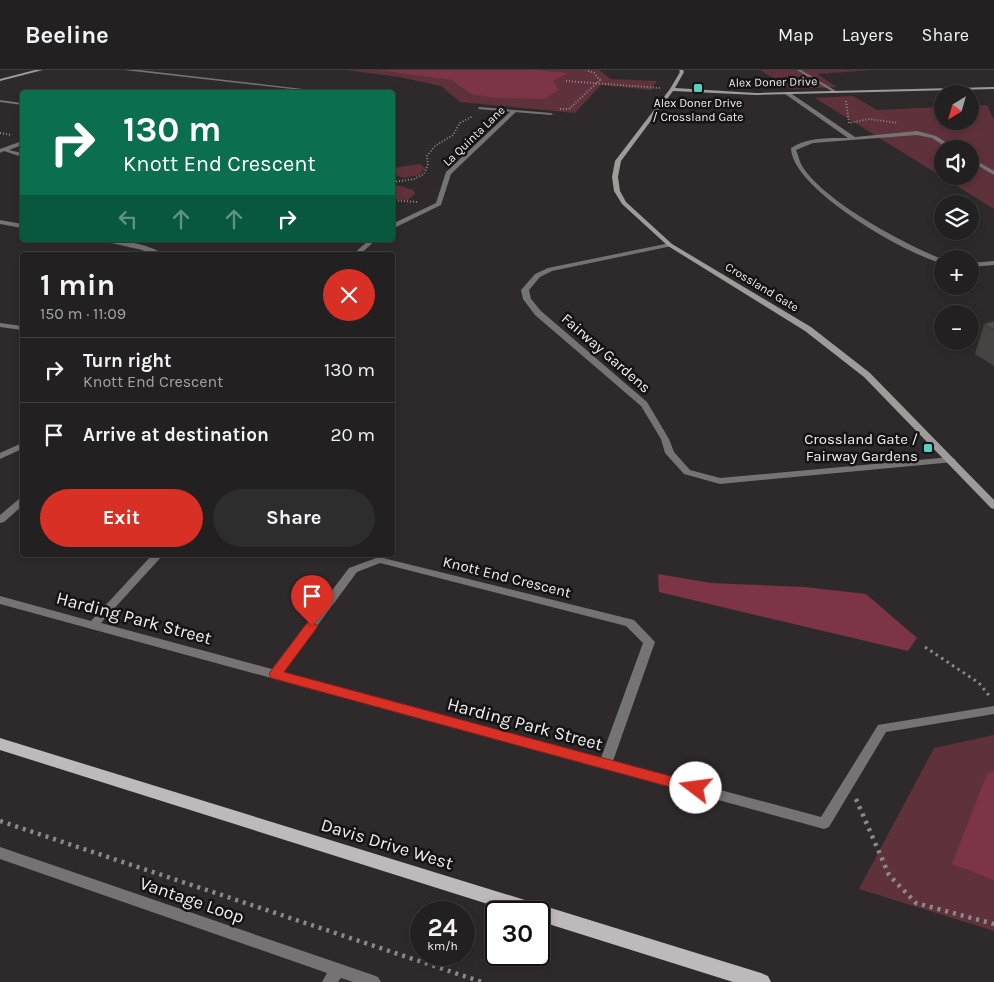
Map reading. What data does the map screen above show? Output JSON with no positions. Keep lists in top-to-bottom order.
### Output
{
  "streets": {
    "main road": ["Davis Drive West"],
    "street": [
      "Alex Doner Drive",
      "La Quinta Lane",
      "Crossland Gate",
      "Fairway Gardens",
      "Knott End Crescent",
      "Harding Park Street",
      "Vantage Loop"
    ]
  },
  "crossings": [
    ["Alex Doner Drive", "Crossland Gate"],
    ["Crossland Gate", "Fairway Gardens"],
    ["Knott End Crescent", "Harding Park Street"]
  ],
  "places": {
    "transit": ["Alex Doner Drive / Crossland Gate", "Crossland Gate / Fairway Gardens"]
  },
  "north": "bottom left",
  "page": {
    "header": "Beeline",
    "nav": ["Map", "Layers", "Share"],
    "map_buttons": ["+", "−"],
    "turn": ["130 m", "Knott End Crescent"],
    "heading": ["1 min", "150 m · 11:09"],
    "list": [
      {
        "name": "Turn right",
        "note": "Knott End Crescent",
        "value": "130 m"
      },
      {
        "name": "Arrive at destination",
        "value": "20 m"
      }
    ],
    "buttons": ["Exit", "Share"],
    "speed": "24 km/h",
    "limit": "30"
  }
}
